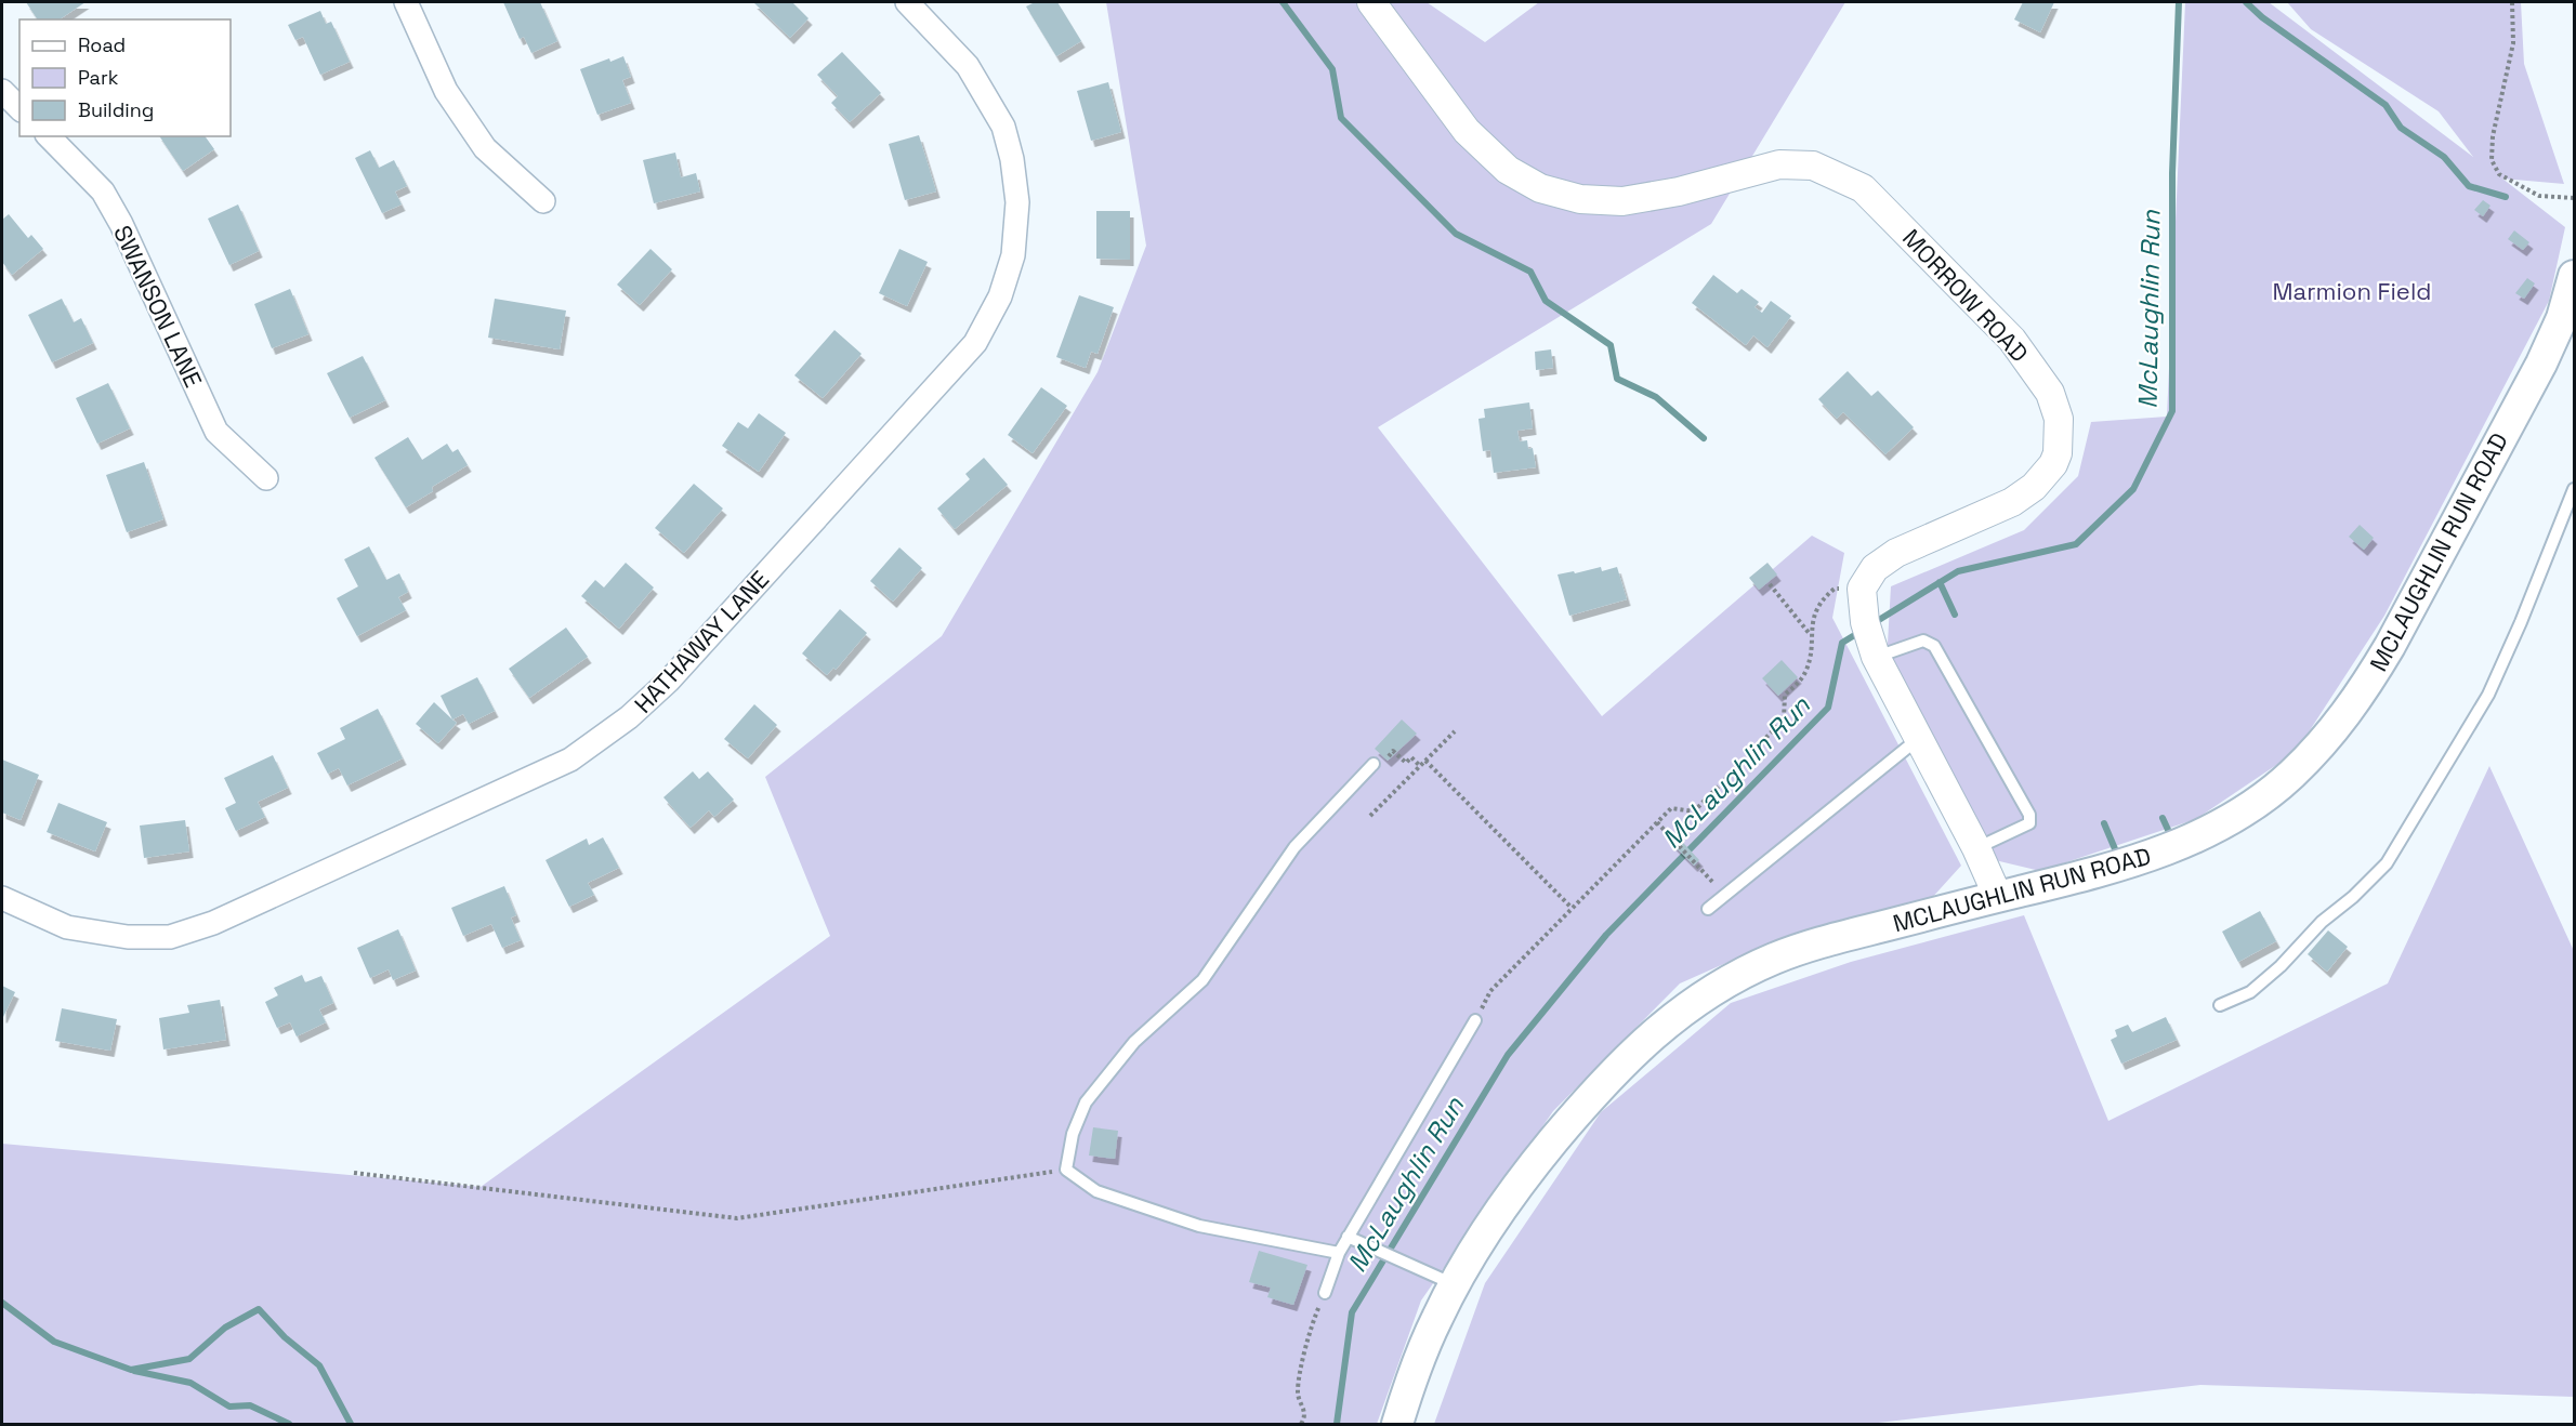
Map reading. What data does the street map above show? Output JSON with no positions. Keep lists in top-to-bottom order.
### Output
{
  "streets": {
    "main road": ["MCLAUGHLIN RUN ROAD"],
    "street": ["MORROW ROAD", "SWANSON LANE", "HATHAWAY LANE"]
  },
  "water": ["McLaughlin Run"],
  "parks": ["Marmion Field"],
  "legend": ["Road", "Park", "Building"]
}
